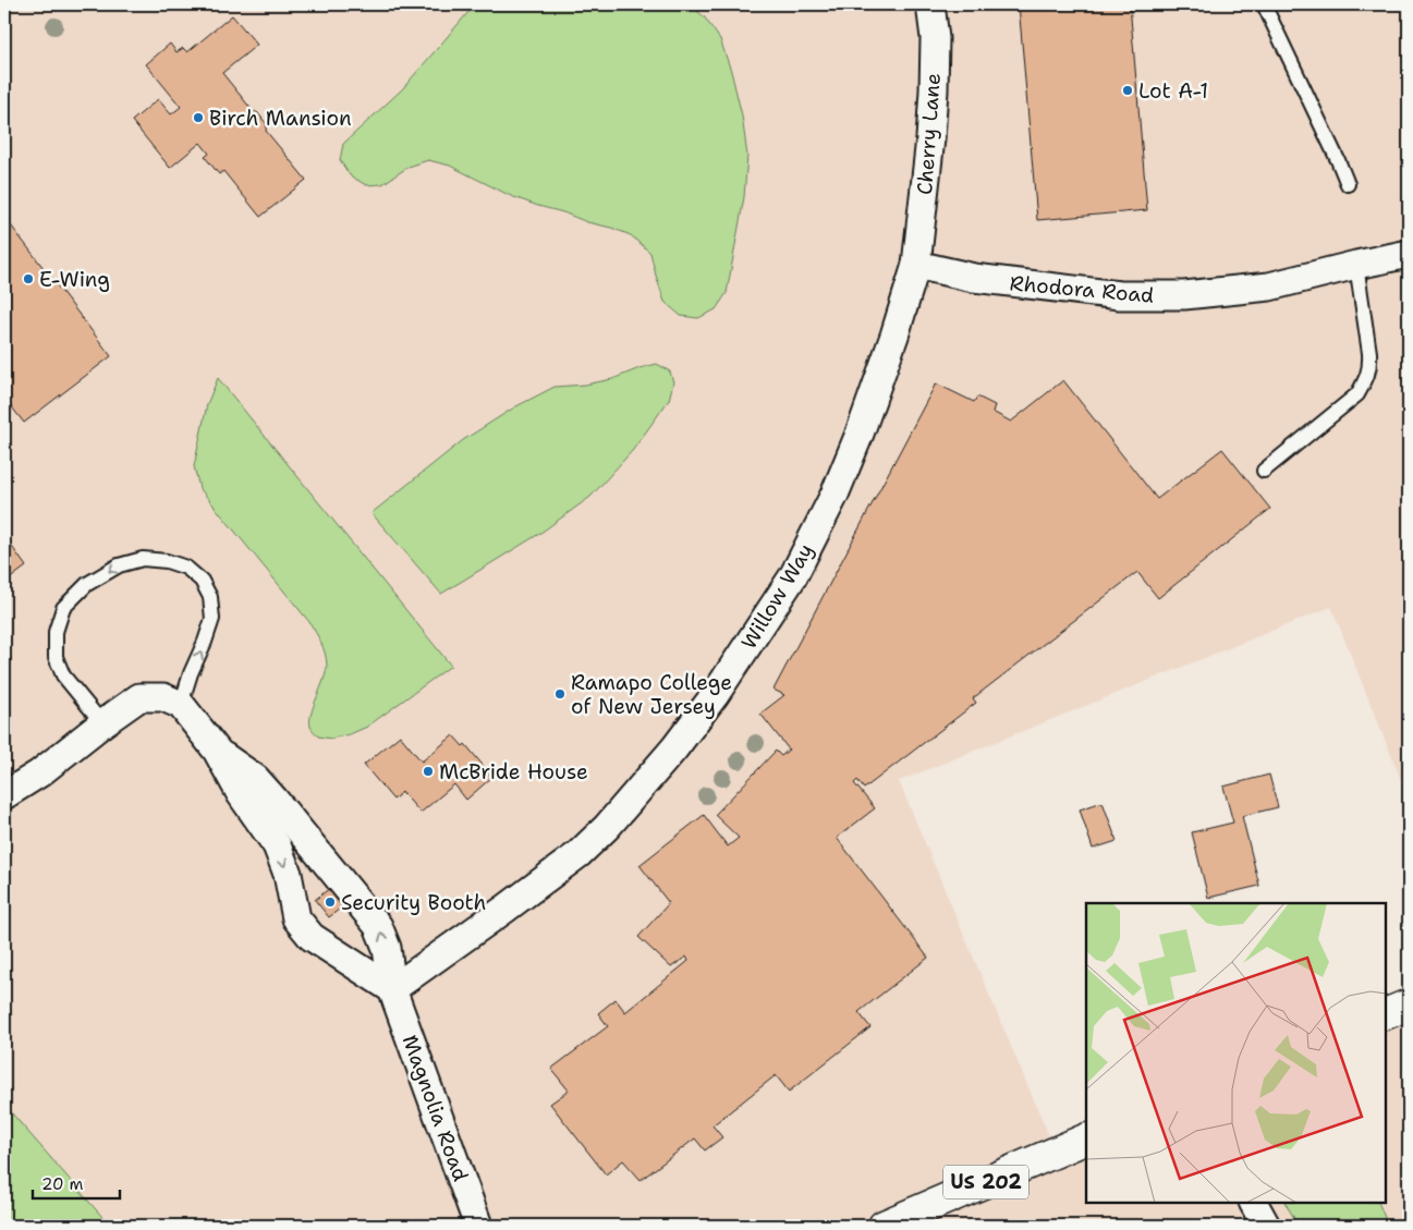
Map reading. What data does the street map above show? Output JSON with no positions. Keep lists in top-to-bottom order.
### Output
{
  "streets": {
    "main road": ["US 202"],
    "street": [
      "Cherry Lane",
      "Rhodora Road",
      "Willow Way",
      "Magnolia Road"
    ]
  },
  "crossings": [
    ["Cherry Lane", "Rhodora Road"],
    ["Cherry Lane", "Willow Way"],
    ["Rhodora Road", "Willow Way"],
    ["Willow Way", "Magnolia Road"]
  ],
  "places": [
    "Lot A-1",
    "Birch Mansion",
    "E-Wing",
    "Ramapo College of New Jersey",
    "McBride House",
    "Security Booth"
  ],
  "scale_bar": "20 m"
}
